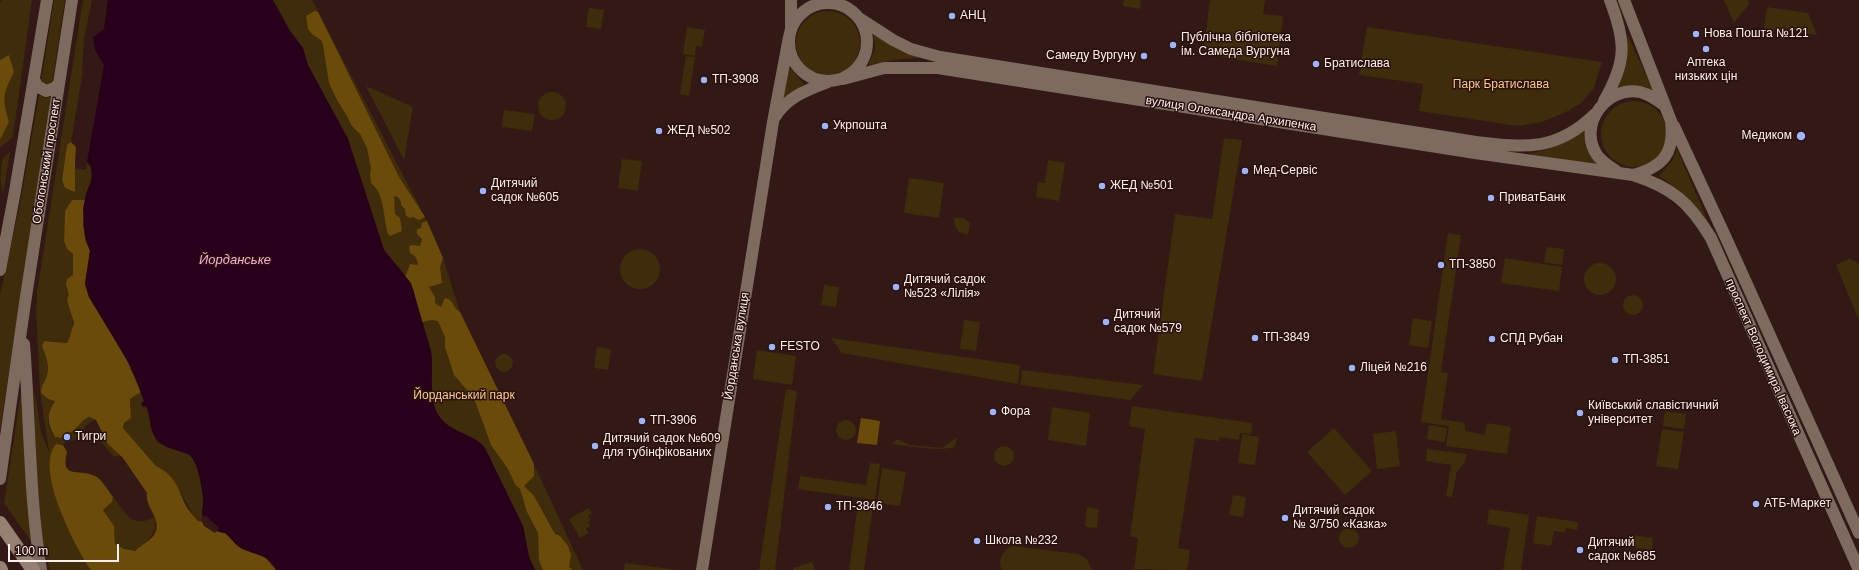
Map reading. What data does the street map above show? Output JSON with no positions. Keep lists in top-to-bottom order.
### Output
{
  "streets": {
    "main road": [
      "вулиця Олександра Архипенка",
      "Оболонський проспект",
      "Йорданська вулиця",
      "проспект Володимира Івасюка"
    ]
  },
  "crossings": [
    ["вулиця Олександра Архипенка", "Йорданська вулиця"],
    ["вулиця Олександра Архипенка", "проспект Володимира Івасюка"]
  ],
  "water": ["Йорданське"],
  "parks": ["Парк Братислава", "Йорданський парк"],
  "places": [
    "АНЦ",
    "Нова Пошта №121",
    "Публічна бібліотека ім. Самеда Вургуна",
    "Аптека низьких цін",
    "Самеду Вургуну",
    "Братислава",
    "ТП-3908",
    "Укрпошта",
    "ЖЕД №502",
    "Медиком",
    "Мед-Сервіс",
    "ЖЕД №501",
    "Дитячий садок №605",
    "ПриватБанк",
    "ТП-3850",
    "Дитячий садок №523 «Лілія»",
    "Дитячий садок №579",
    "ТП-3849",
    "СПД Рубан",
    "FESTO",
    "ТП-3851",
    "Ліцей №216",
    "Фора",
    "Київський славістичний університет",
    "ТП-3906",
    "Тигри",
    "Дитячий садок №609 для тубінфікованих",
    "АТБ-Маркет",
    "ТП-3846",
    "Дитячий садок № 3/750 «Казка»",
    "Школа №232",
    "Дитячий садок №685"
  ],
  "scale_bar": "100 m"
}
